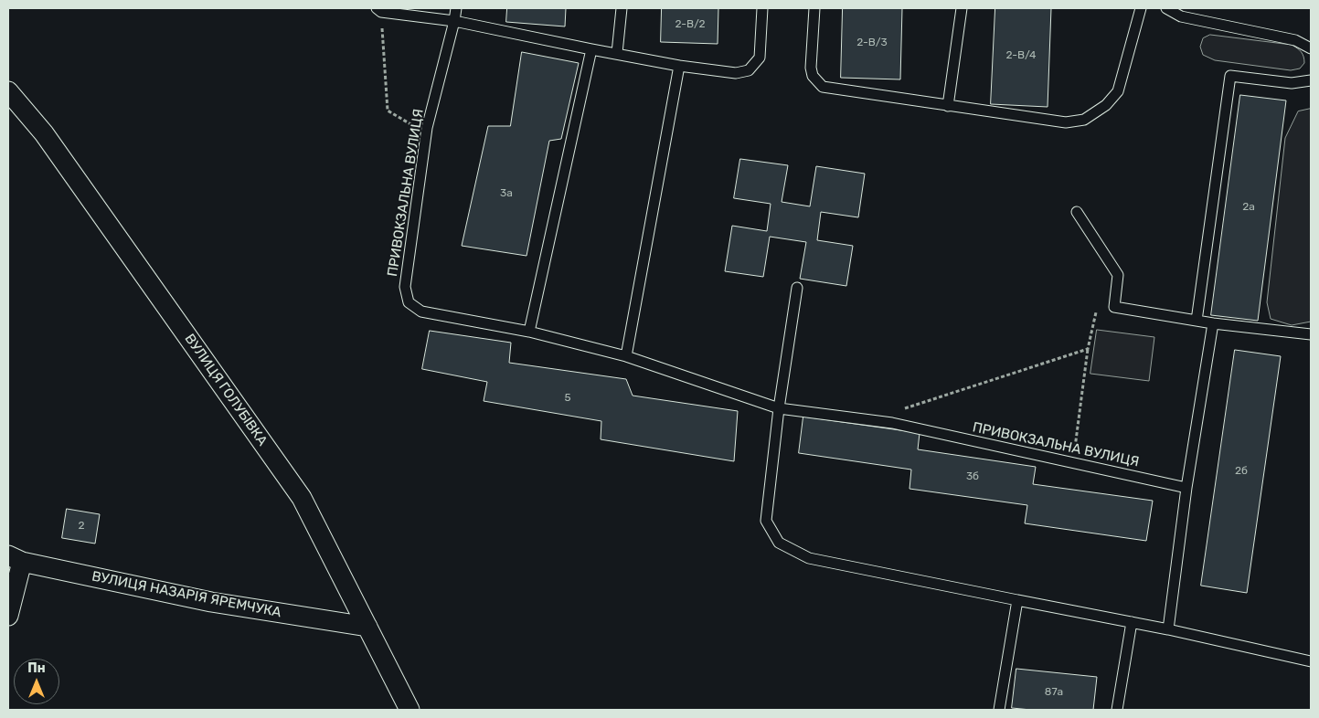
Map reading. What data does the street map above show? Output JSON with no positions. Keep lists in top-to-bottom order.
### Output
{
  "streets": {
    "street": ["ВУЛИЦЯ ГОЛУБІВКА", "ВУЛИЦЯ НАЗАРІЯ ЯРЕМЧУКА"],
    "lane": ["ПРИВОКЗАЛЬНА ВУЛИЦЯ"]
  },
  "crossings": [
    ["ВУЛИЦЯ ГОЛУБІВКА", "ВУЛИЦЯ НАЗАРІЯ ЯРЕМЧУКА"]
  ],
  "house_numbers": [
    "2-В/2",
    "2-В/3",
    "2-В/4",
    "3а",
    "2а",
    "5",
    "2б",
    "3б",
    "2",
    "87а"
  ],
  "north": "top"
}
